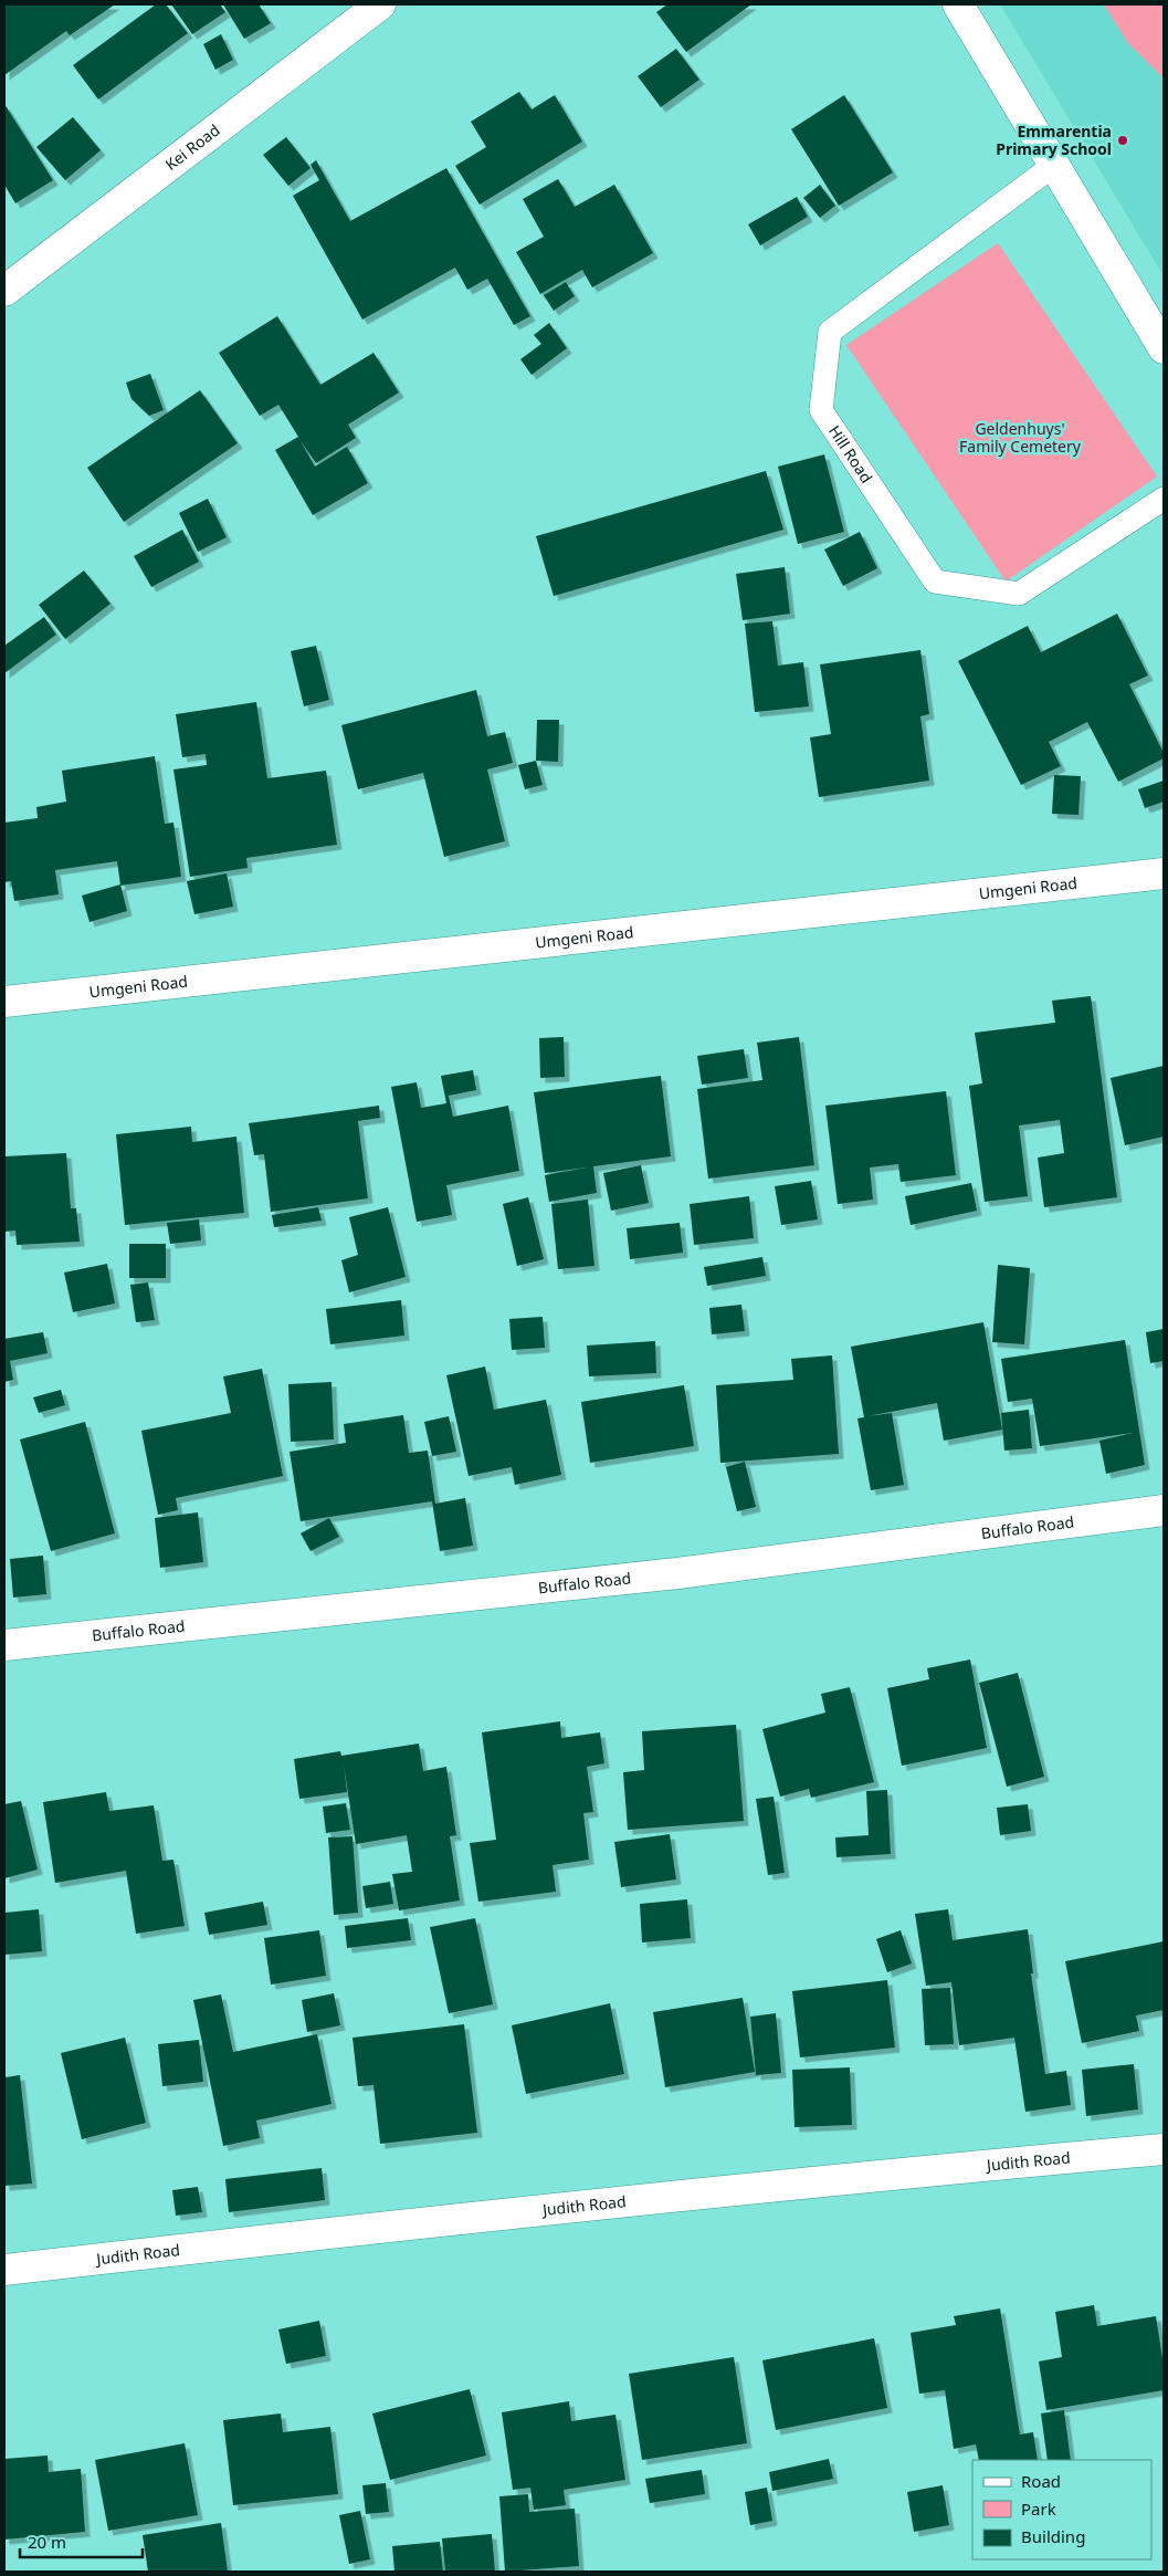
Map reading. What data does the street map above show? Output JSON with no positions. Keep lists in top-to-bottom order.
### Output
{
  "streets": {
    "street": [
      "Kei Road",
      "Umgeni Road",
      "Buffalo Road",
      "Judith Road"
    ],
    "lane": ["Hill Road"]
  },
  "parks": ["Geldenhuys' Family Cemetery"],
  "places": ["Emmarentia Primary School"],
  "legend": ["Road", "Park", "Building"],
  "scale_bar": "20 m"
}
